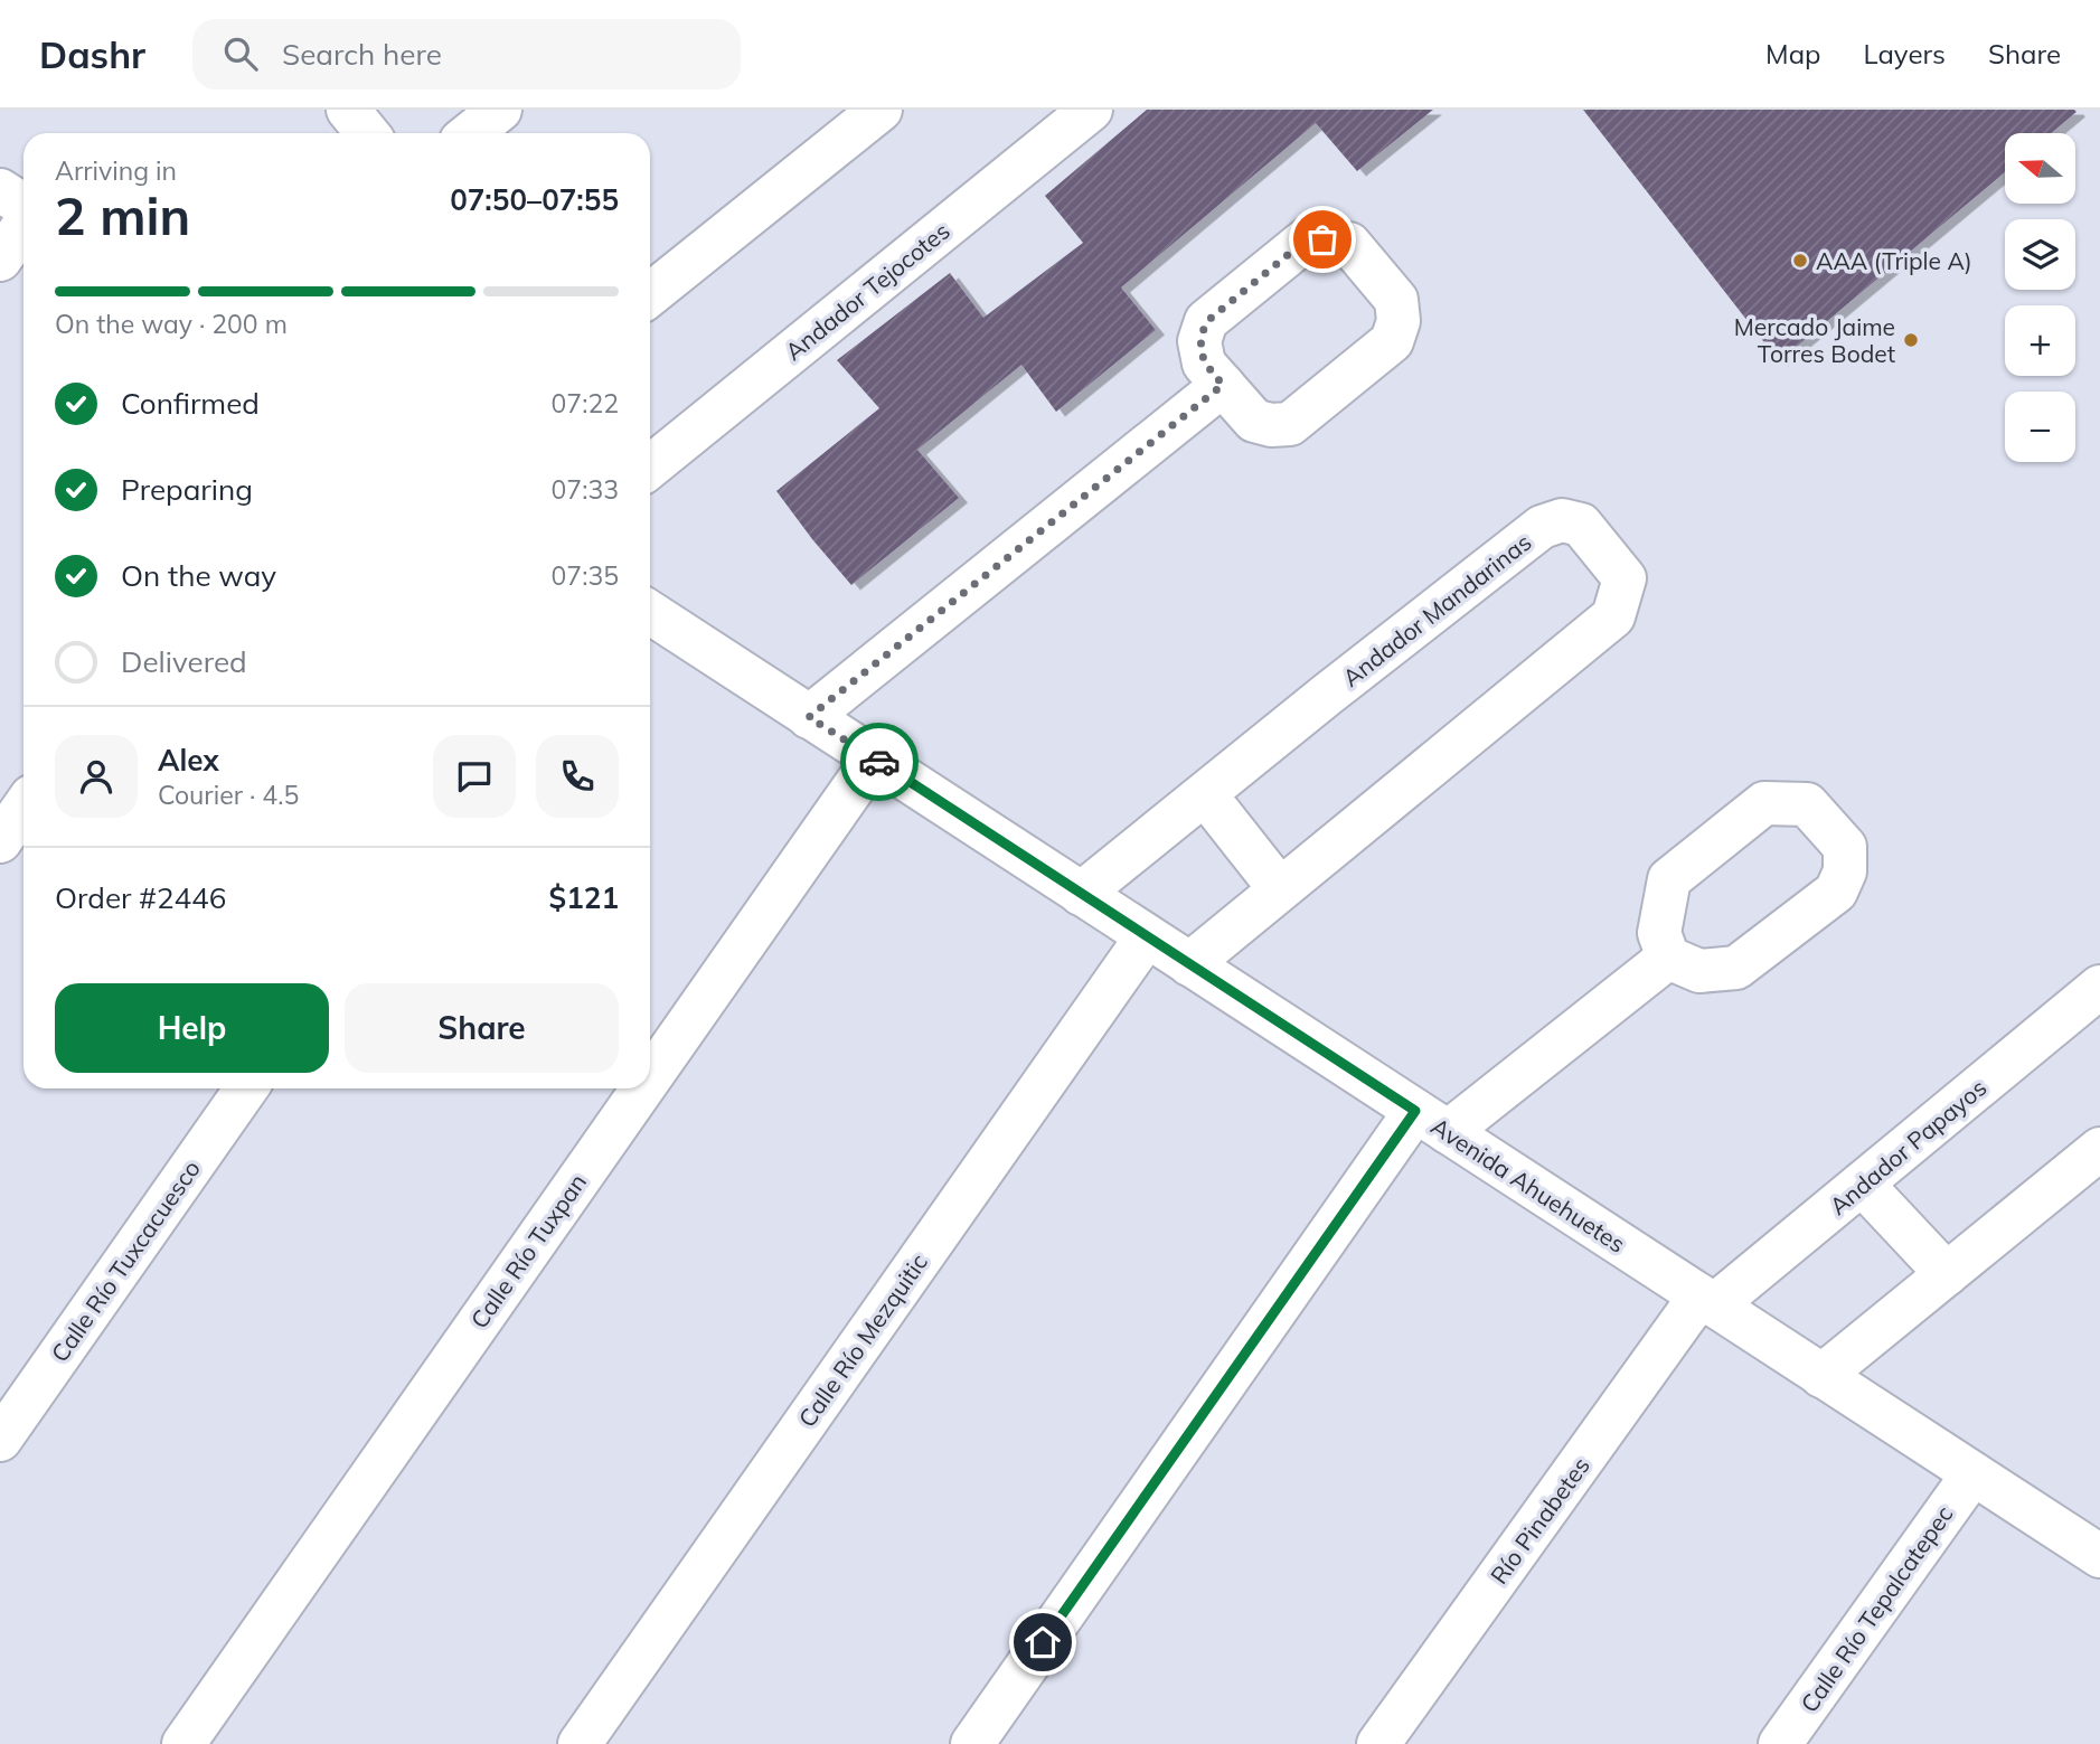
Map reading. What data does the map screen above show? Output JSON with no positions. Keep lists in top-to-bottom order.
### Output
{
  "streets": {
    "street": [
      "Andador Tejocotes",
      "Andador Mandarinas",
      "Andador Papayos",
      "Avenida Ahuehuetes",
      "Calle Río Tuxpan",
      "Calle Río Tuxcacuesco",
      "Calle Río Mezquitic",
      "Río Pinabetes",
      "Calle Río Tepalcatepec"
    ]
  },
  "crossings": [
    ["Andador Mandarinas", "Avenida Ahuehuetes"],
    ["Andador Papayos", "Avenida Ahuehuetes"],
    ["Andador Papayos", "Río Pinabetes"],
    ["Avenida Ahuehuetes", "Calle Río Tuxpan"],
    ["Avenida Ahuehuetes", "Calle Río Mezquitic"],
    ["Avenida Ahuehuetes", "Río Pinabetes"],
    ["Avenida Ahuehuetes", "Calle Río Tepalcatepec"]
  ],
  "places": ["AAA (Triple A)", "Mercado Jaime Torres Bodet"],
  "north": "left",
  "page": {
    "header": "Dashr",
    "search": "Search here",
    "nav": ["Map", "Layers", "Share"],
    "map_buttons": ["+", "−"],
    "heading": ["2 min", "Arriving in", "07:50–07:55"],
    "panel": [
      "Alex",
      "Courier · 4.5",
      "Order #2446",
      "$121"
    ],
    "bar": "On the way · 200 m",
    "list": [
      ["Confirmed", "07:22"],
      ["Preparing", "07:33"],
      ["On the way", "07:35"],
      "Delivered"
    ],
    "buttons": ["Help", "Share"]
  }
}
